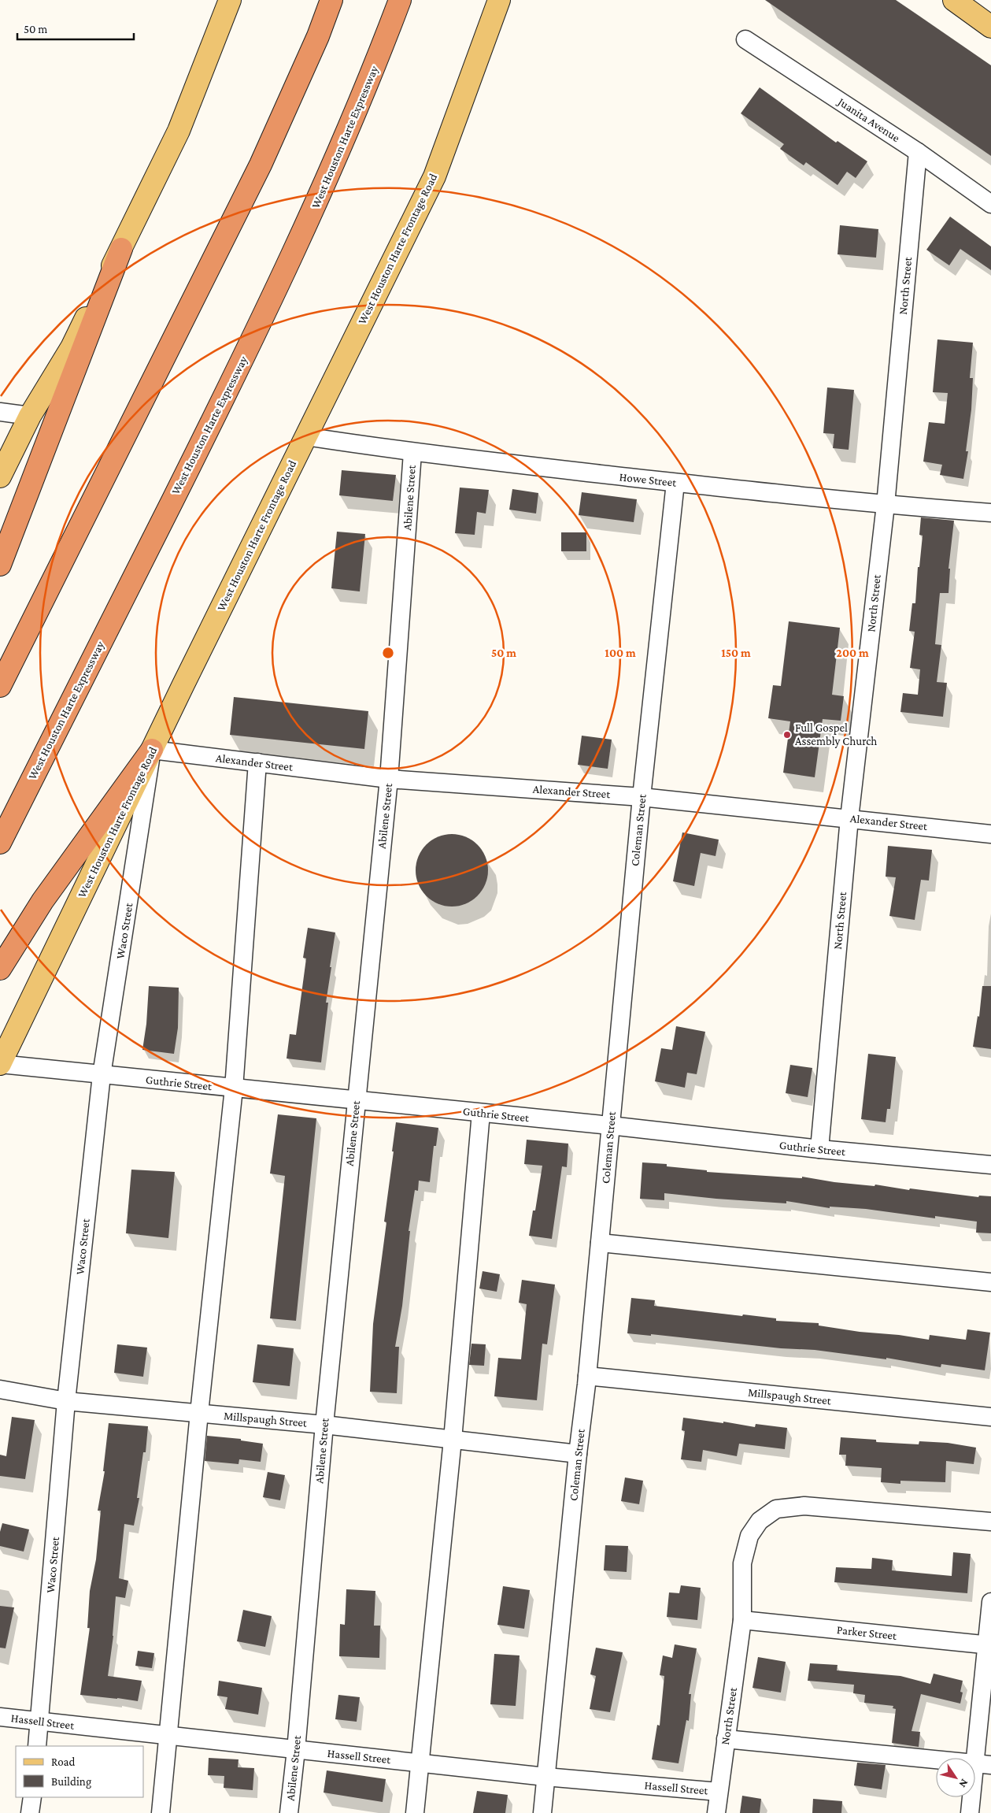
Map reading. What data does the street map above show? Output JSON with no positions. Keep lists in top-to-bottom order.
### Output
{
  "streets": {
    "highway": ["West Houston Harte Expressway"],
    "main road": ["West Houston Harte Frontage Road"],
    "street": [
      "Juanita Avenue",
      "North Street",
      "Howe Street",
      "Abilene Street",
      "Alexander Street",
      "Coleman Street",
      "Waco Street",
      "Guthrie Street",
      "Millspaugh Street",
      "Parker Street",
      "Hassell Street"
    ]
  },
  "crossings": [
    ["Juanita Avenue", "North Street"],
    ["West Houston Harte Frontage Road", "Howe Street"],
    ["West Houston Harte Frontage Road", "Alexander Street"],
    ["West Houston Harte Frontage Road", "Waco Street"],
    ["West Houston Harte Frontage Road", "Guthrie Street"],
    ["North Street", "Howe Street"],
    ["North Street", "Alexander Street"],
    ["North Street", "Guthrie Street"],
    ["North Street", "Parker Street"],
    ["North Street", "Hassell Street"],
    ["Howe Street", "Abilene Street"],
    ["Howe Street", "Coleman Street"],
    ["Abilene Street", "Alexander Street"],
    ["Abilene Street", "Guthrie Street"],
    ["Abilene Street", "Millspaugh Street"],
    ["Abilene Street", "Hassell Street"],
    ["Alexander Street", "Coleman Street"],
    ["Alexander Street", "Waco Street"],
    ["Coleman Street", "Guthrie Street"],
    ["Coleman Street", "Millspaugh Street"],
    ["Coleman Street", "Hassell Street"],
    ["Waco Street", "Guthrie Street"],
    ["Waco Street", "Millspaugh Street"],
    ["Waco Street", "Hassell Street"]
  ],
  "places": ["Full Gospel Assembly Church"],
  "legend": ["Road", "Building"],
  "scale_bar": "50 m",
  "north": "bottom right",
  "rings": [
    "50 m",
    "100 m",
    "150 m",
    "200 m"
  ]
}
